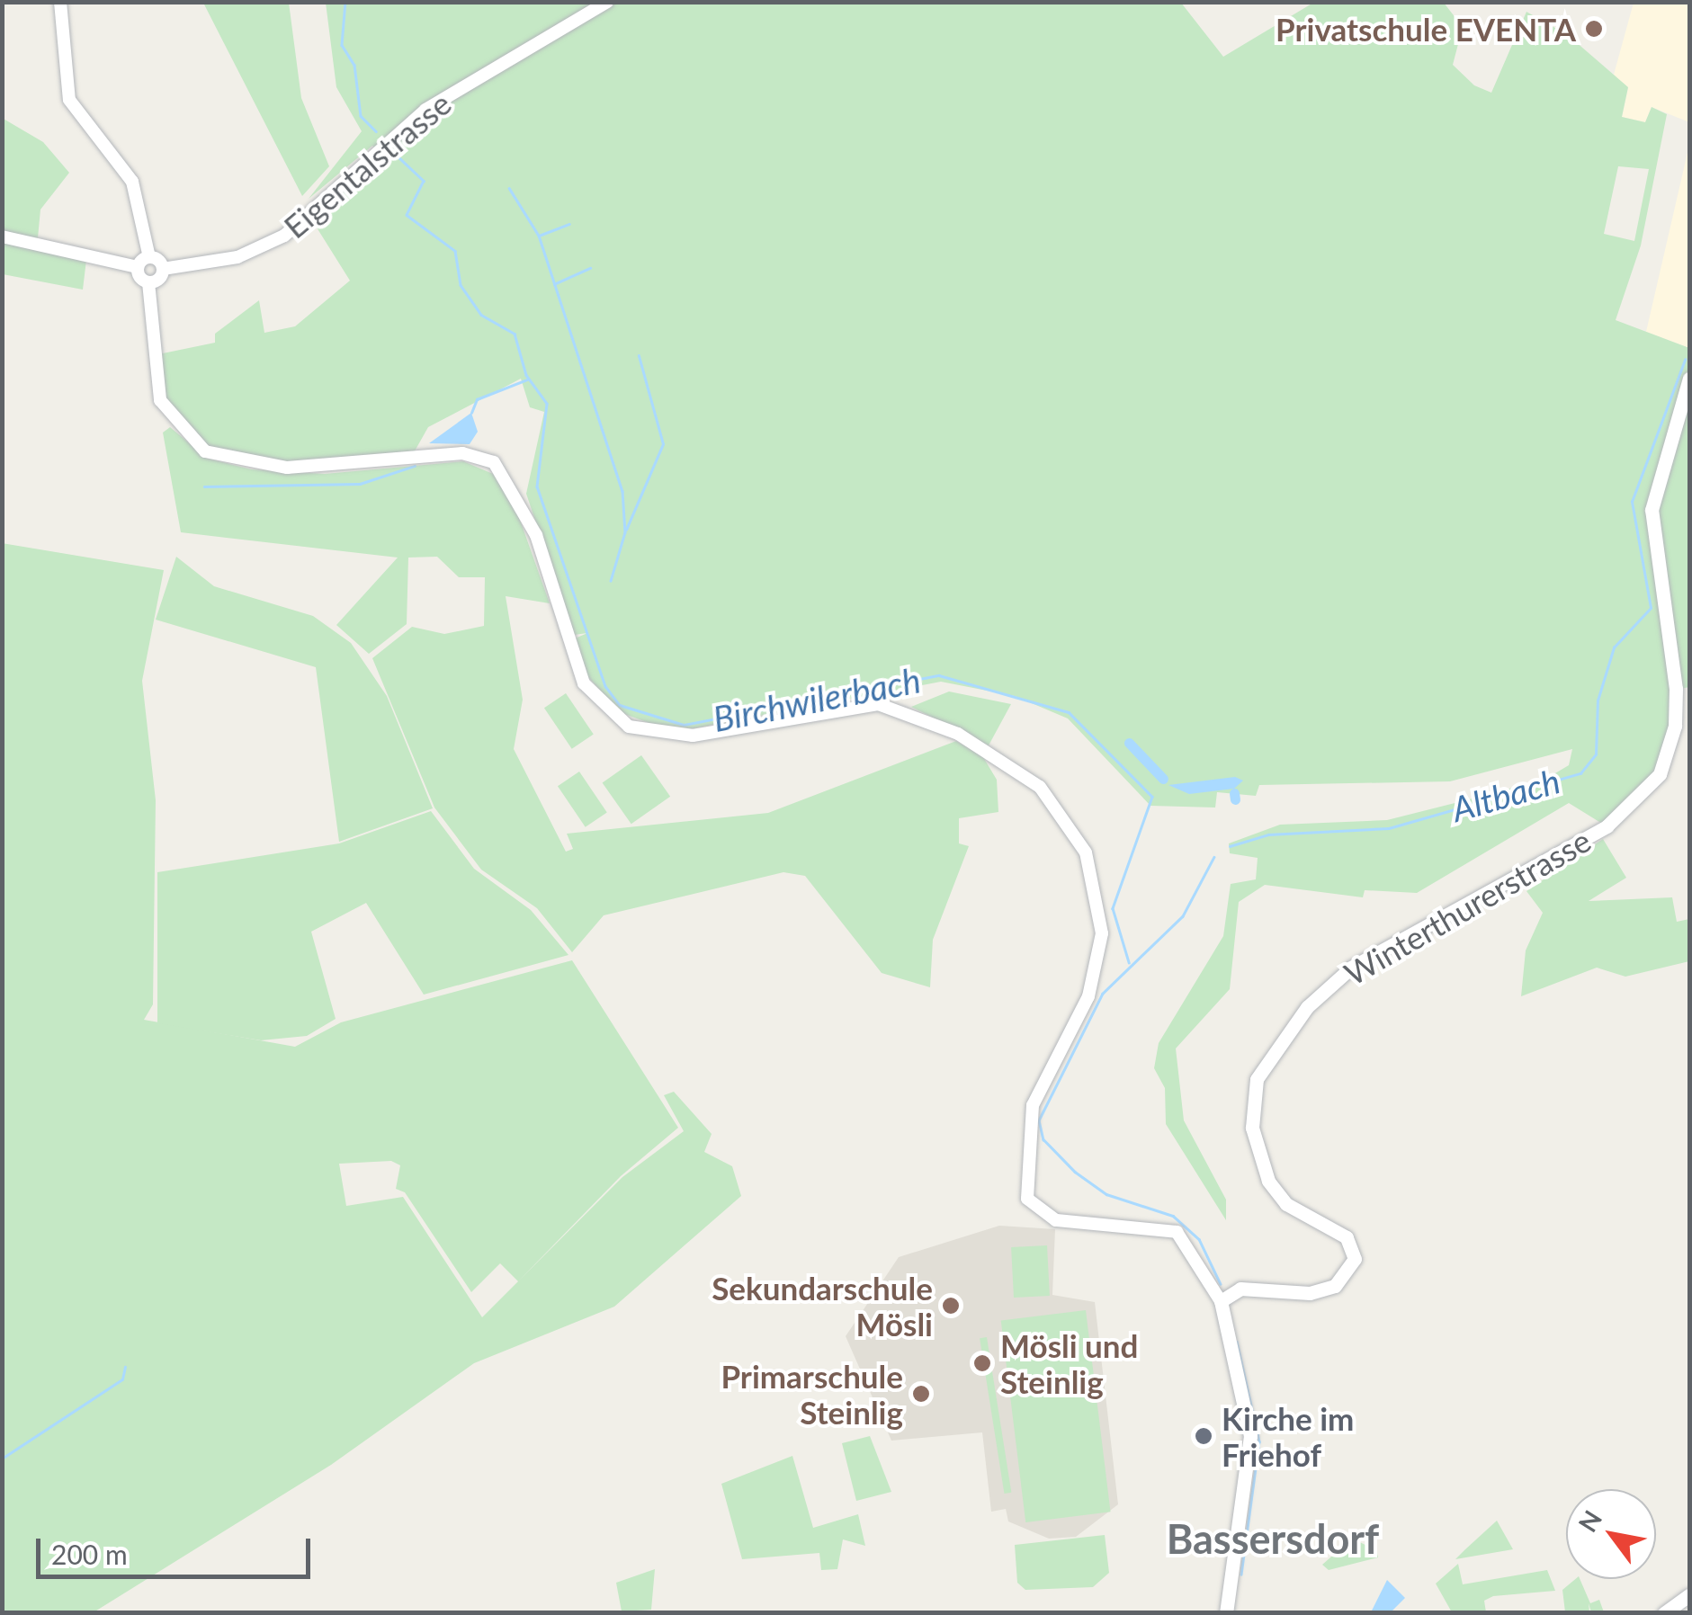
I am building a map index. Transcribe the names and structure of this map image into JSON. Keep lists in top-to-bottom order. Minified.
{"streets":{"main road":["Winterthurerstrasse"],"street":["Eigentalstrasse"]},"districts":["Bassersdorf"],"water":["Birchwilerbach","Altbach"],"places":["Privatschule EVENTA","Sekundarschule Mösli","Mösli und Steinlig","Primarschule Steinlig","Kirche im Friehof"],"scale_bar":"200 m","north":"top left"}
